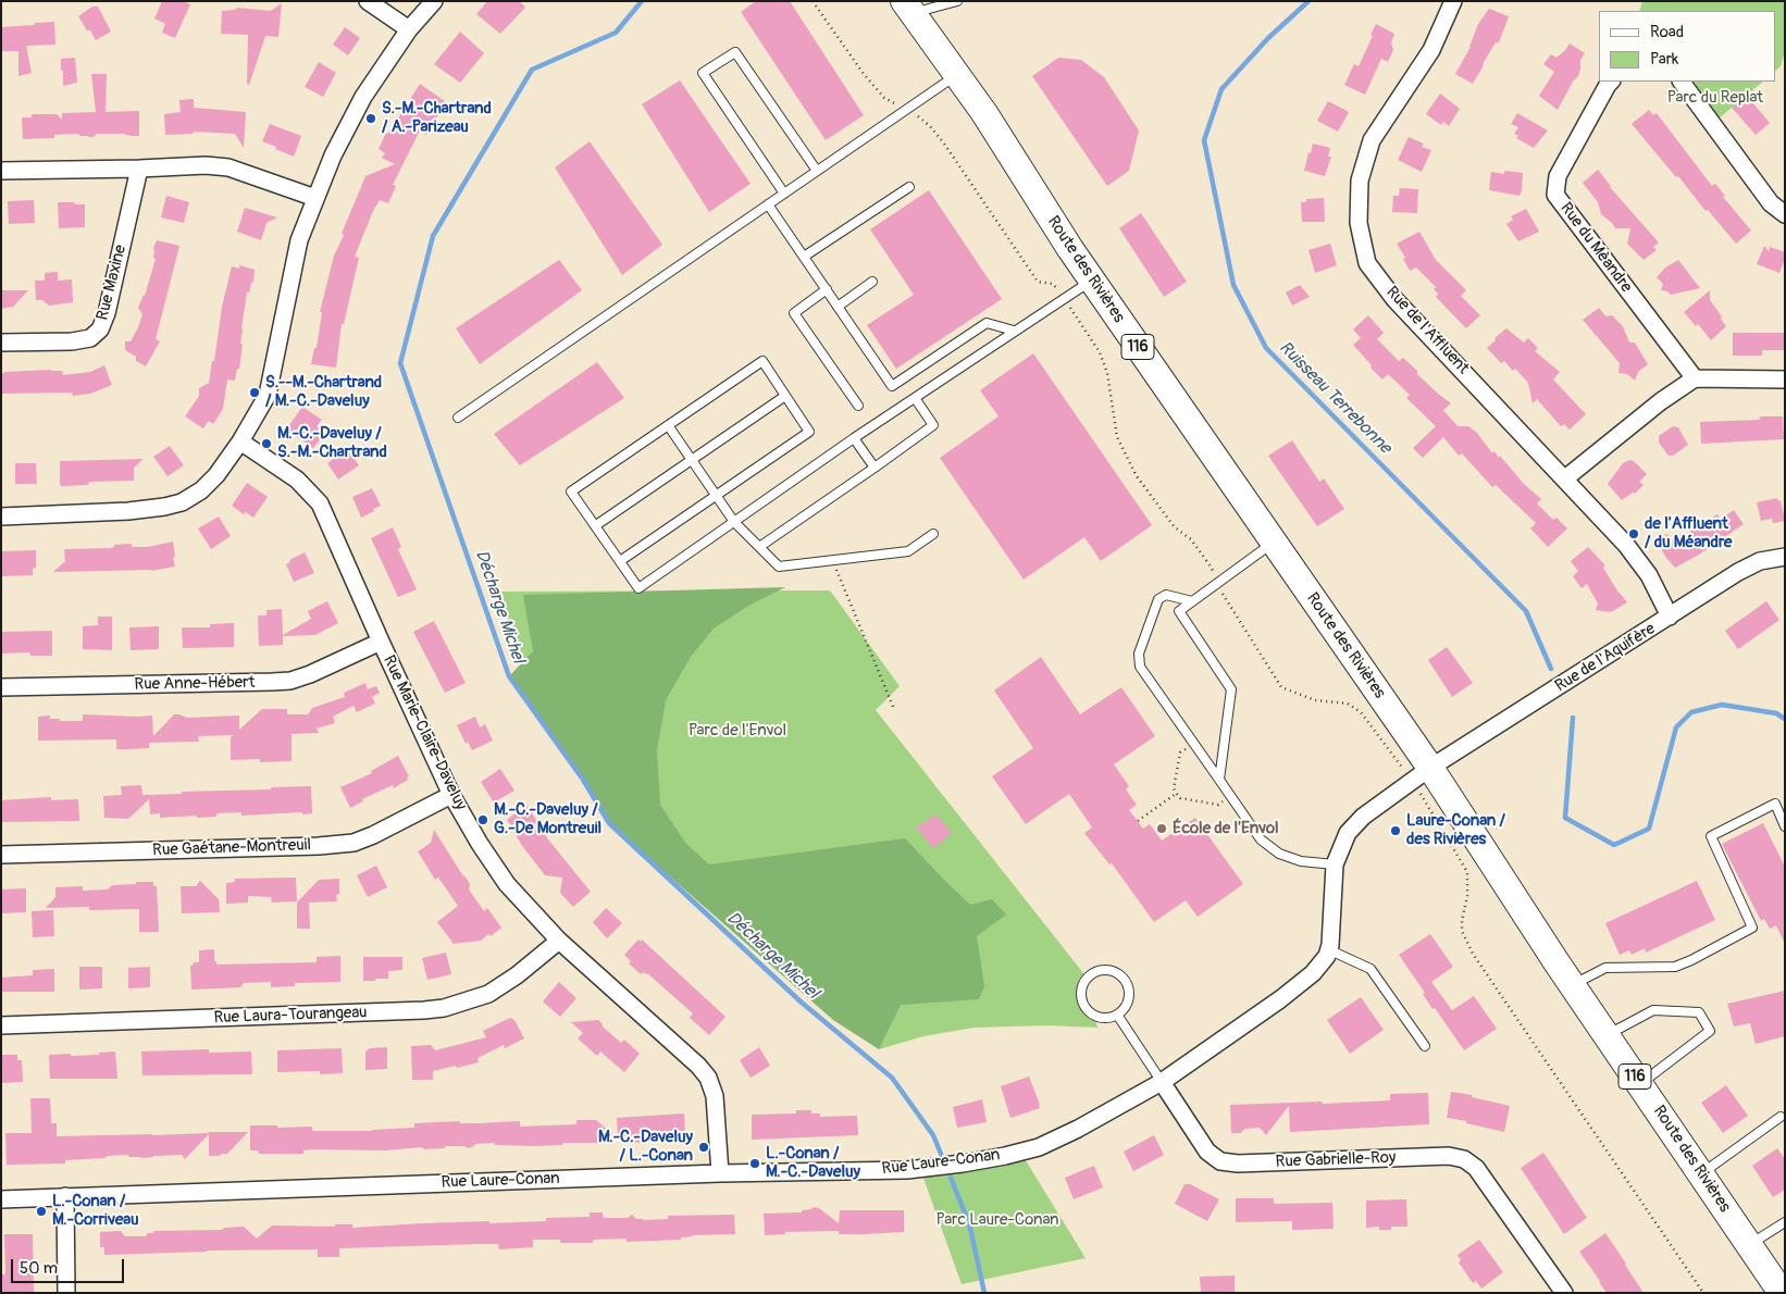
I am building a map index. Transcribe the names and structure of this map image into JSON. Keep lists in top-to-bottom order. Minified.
{"streets":{"main road":["Route des Rivières","116"],"street":["Rue du Mèandre","Rue Maxine","Rue de l'Affluent","Rue de l'Aquifère","Rue Anne-Hébert","Rue Marie-Claire-Daveluy","Rue Gaétane-Montreuil","Rue Laura-Tourangeau","Rue Gabrielle-Roy","Rue Laure-Conan"]},"crossings":[["Route des Rivières","Rue de l'Aquifère"],["Route des Rivières","Rue Laure-Conan"],["Rue de l'Affluent","Rue de l'Aquifère"],["Rue de l'Aquifère","Rue Laure-Conan"],["Rue Anne-Hébert","Rue Marie-Claire-Daveluy"],["Rue Marie-Claire-Daveluy","Rue Gaétane-Montreuil"],["Rue Marie-Claire-Daveluy","Rue Laura-Tourangeau"],["Rue Marie-Claire-Daveluy","Rue Laure-Conan"],["Rue Gabrielle-Roy","Rue Laure-Conan"]],"water":["Ruisseau Terrebonne","Décharge Michel"],"parks":["Parc du Replat","Parc de l'Envol","Parc Laure-Conan"],"places":["S.-M.-Chartrand / A.-Parizeau","S.--M.-Chartrand / M.-C.-Daveluy","M.-C.-Daveluy / S.-M.-Chartrand","de l'Affluent / du Méandre","M.-C.-Daveluy / G.-De Montreuil","École de l'Envol","Laure-Conan / des Rivières","M.-C.-Daveluy / L.-Conan","L.-Conan / M.-C.-Daveluy","L.-Conan / M.-Corriveau"],"legend":["Road","Park"],"scale_bar":"50 m"}
